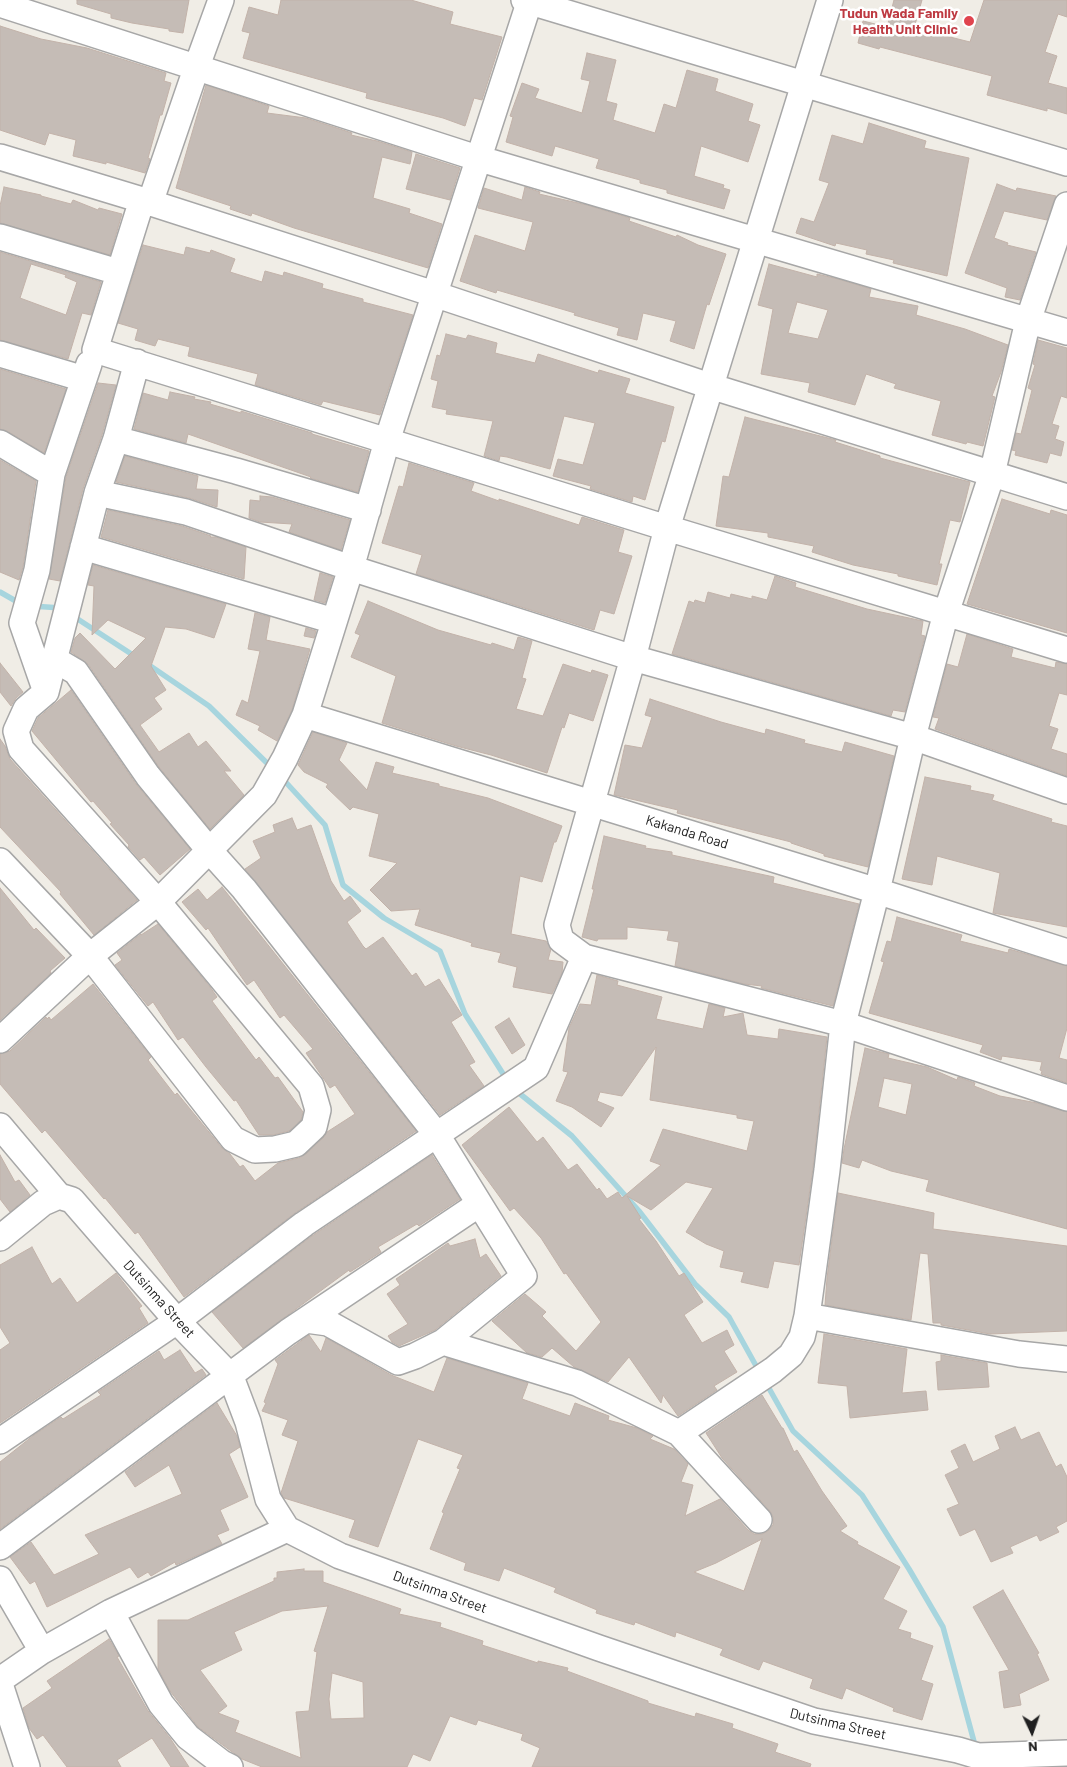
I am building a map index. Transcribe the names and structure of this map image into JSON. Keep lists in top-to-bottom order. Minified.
{"streets":{"street":["Kakanda Road","Dutsinma Street"]},"places":["Tudun Wada Family Health Unit Clinic"],"north":"bottom"}
